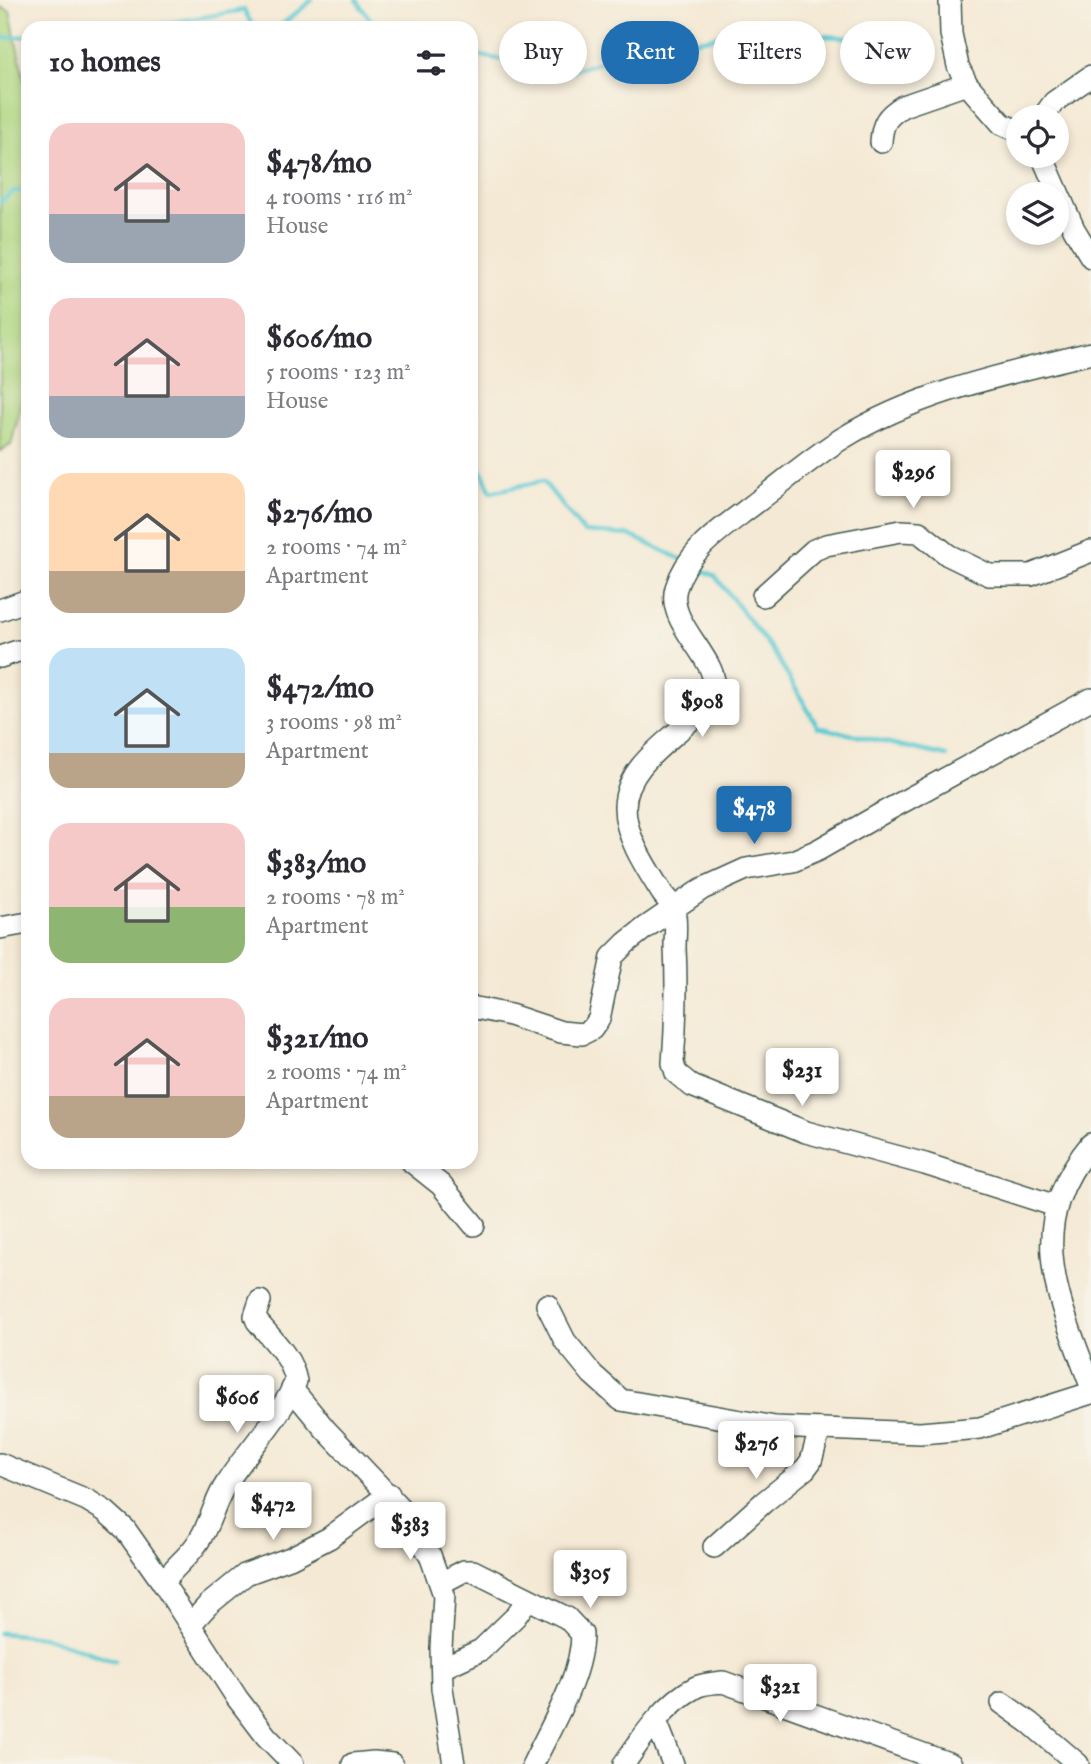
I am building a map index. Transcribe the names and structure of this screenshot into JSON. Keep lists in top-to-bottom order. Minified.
{"page":{"chip":["Buy","Rent","Filters","New"],"heading":"10 homes","list":[{"name":"$478/mo","note":"4 rooms · 116 m² · House"},{"name":"$606/mo","note":"5 rooms · 123 m² · House"},{"name":"$276/mo","note":"2 rooms · 74 m² · Apartment"},{"name":"$472/mo","note":"3 rooms · 98 m² · Apartment"},{"name":"$383/mo","note":"2 rooms · 78 m² · Apartment"},{"name":"$321/mo","note":"2 rooms · 74 m² · Apartment"}],"price":["$296","$908","$478","$231","$606","$276","$472","$383","$305","$321"]}}
